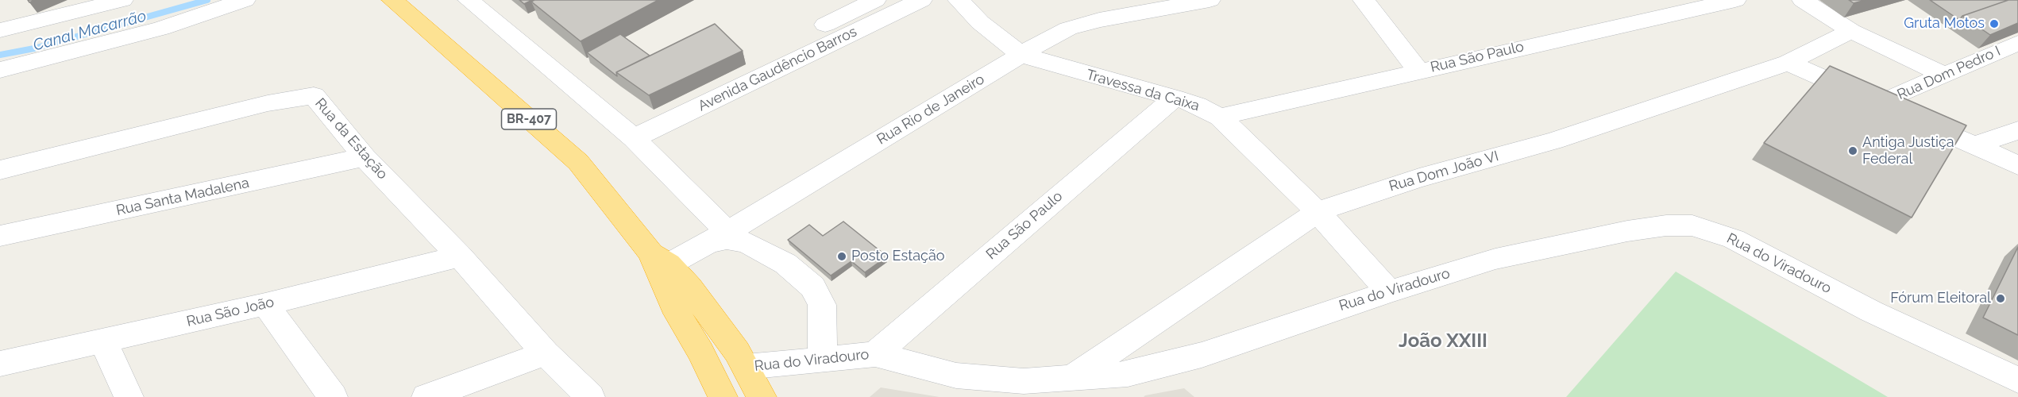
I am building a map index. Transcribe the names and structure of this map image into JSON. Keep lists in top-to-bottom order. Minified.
{"streets":{"highway":["BR-407"],"street":["Rua São Paulo","Avenida Gaudêncio Barros","Rua Dom Pedro I","Travessa da Caixa","Rua Rio de Janeiro","Rua da Estação","Rua Dom João VI","Rua Santa Madalena","Rua do Viradouro","Rua São João"]},"crossings":[["Rua São Paulo","Travessa da Caixa"],["Rua São Paulo","Rua do Viradouro"],["Travessa da Caixa","Rua Rio de Janeiro"],["Travessa da Caixa","Rua Dom João VI"],["Travessa da Caixa","Rua do Viradouro"],["Rua Rio de Janeiro","BR-407"],["BR-407","Rua do Viradouro"],["Rua da Estação","Rua Santa Madalena"],["Rua da Estação","Rua São João"],["Rua Dom João VI","Rua do Viradouro"]],"districts":["João XXIII"],"water":["Canal Macarrão"],"places":["Gruta Motos","Antiga Justiça Federal","Posto Estação","Fórum Eleitoral"]}
